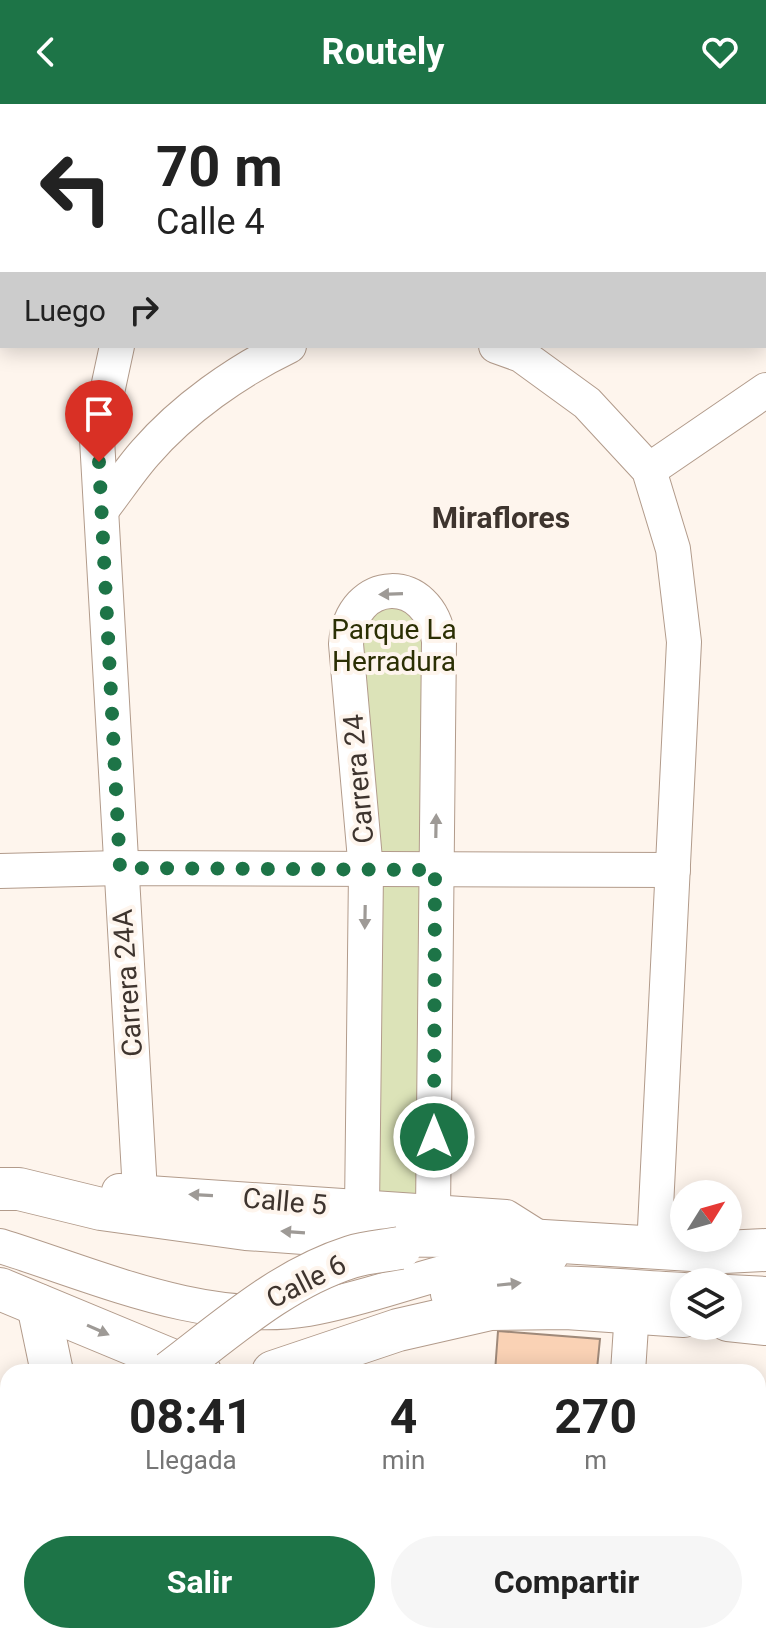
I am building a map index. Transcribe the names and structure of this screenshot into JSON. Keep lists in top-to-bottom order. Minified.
{"streets":{"main road":["Calle 5","Calle 6"],"street":["Carrera 24","Carrera 24A"]},"crossings":[["Carrera 24","Calle 5"],["Carrera 24","Calle 6"],["Carrera 24A","Calle 5"],["Calle 5","Calle 6"]],"districts":["Miraflores"],"parks":["Parque La Herradura"],"north":"top right","page":{"header":"Routely","turn":["70 m","Calle 4"],"then":"Luego","eta":["08:41","Llegada","4","min","270","m"],"buttons":["Salir","Compartir"]}}
